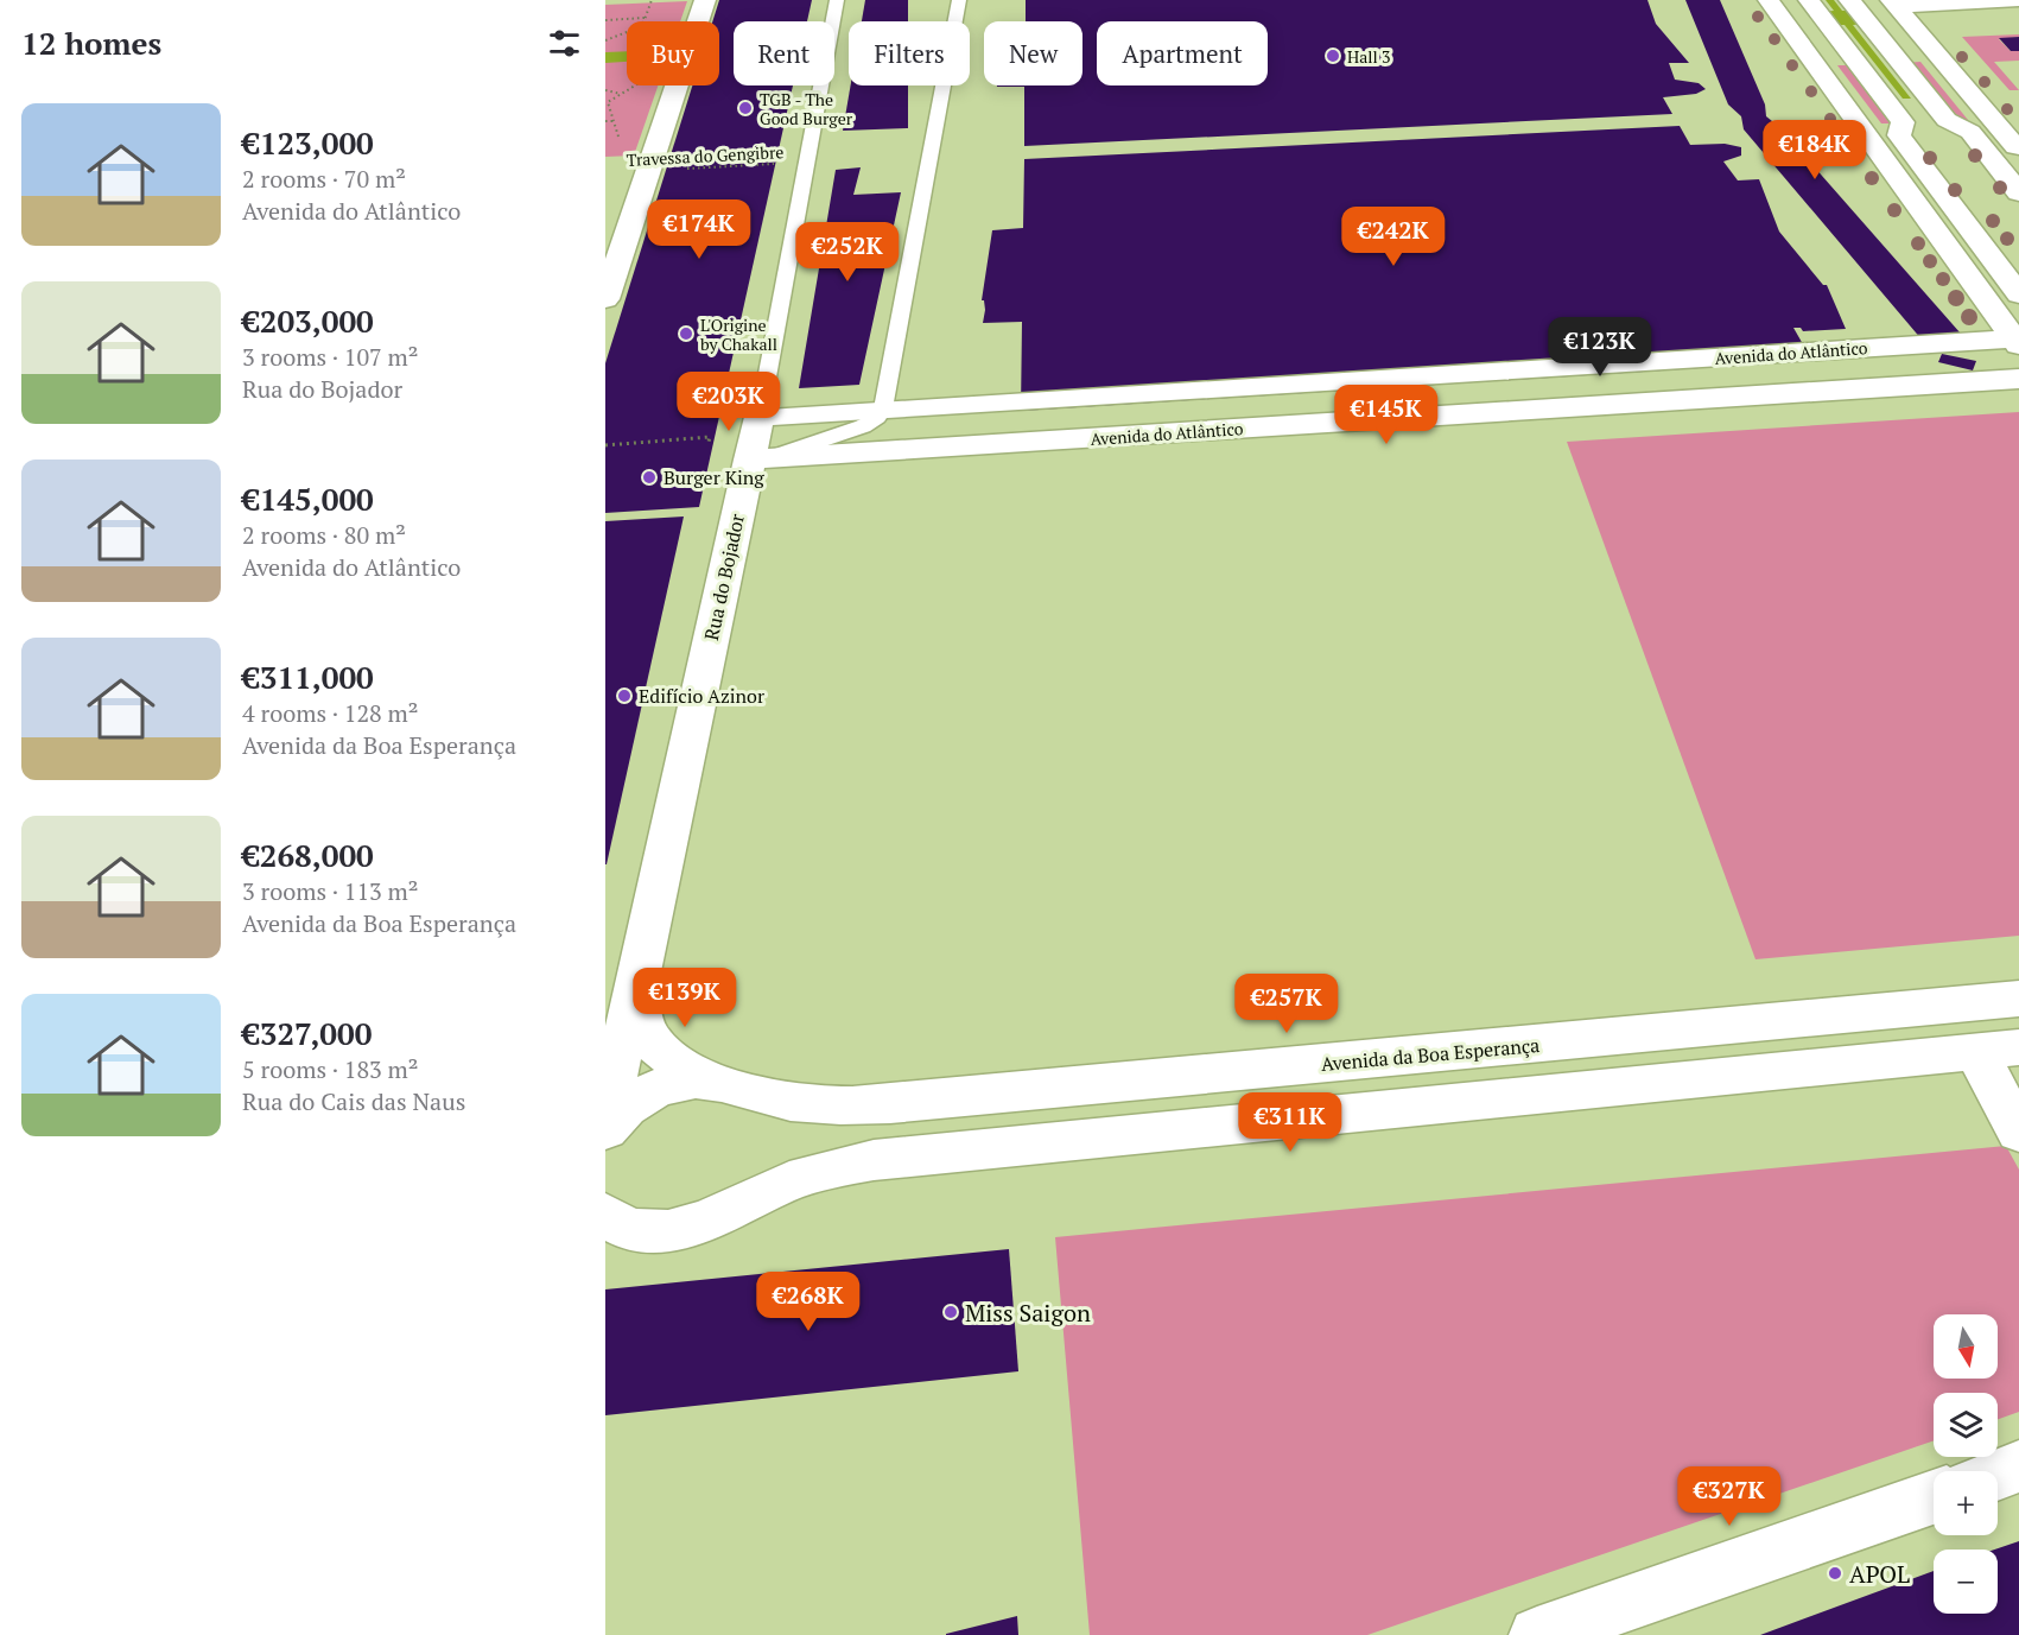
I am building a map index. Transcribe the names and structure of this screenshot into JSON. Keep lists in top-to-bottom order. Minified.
{"streets":{"street":["Avenida do Atlântico","Rua do Bojador","Avenida da Boa Esperança"],"path":["Travessa do Gengibre"]},"crossings":[["Travessa do Gengibre","Rua do Bojador"],["Avenida do Atlântico","Rua do Bojador"]],"places":["Hall 3","TGB - The Good Burger","L'Origine by Chakall","Burger King","Edifício Azinor","Miss Saigon","APOL"],"north":"bottom","page":{"heading":"12 homes","chip":["Buy","Rent","Filters","New","Apartment"],"list":[{"name":"€123,000","note":"2 rooms · 70 m² · Avenida do Atlântico"},{"name":"€203,000","note":"3 rooms · 107 m² · Rua do Bojador"},{"name":"€145,000","note":"2 rooms · 80 m² · Avenida do Atlântico"},{"name":"€311,000","note":"4 rooms · 128 m² · Avenida da Boa Esperança"},{"name":"€268,000","note":"3 rooms · 113 m² · Avenida da Boa Esperança"},{"name":"€327,000","note":"5 rooms · 183 m² · Rua do Cais das Naus"}],"price":["€184K","€174K","€242K","€252K","€123K","€203K","€145K","€139K","€257K","€311K","€268K","€327K"],"map_buttons":["+","−"]}}
